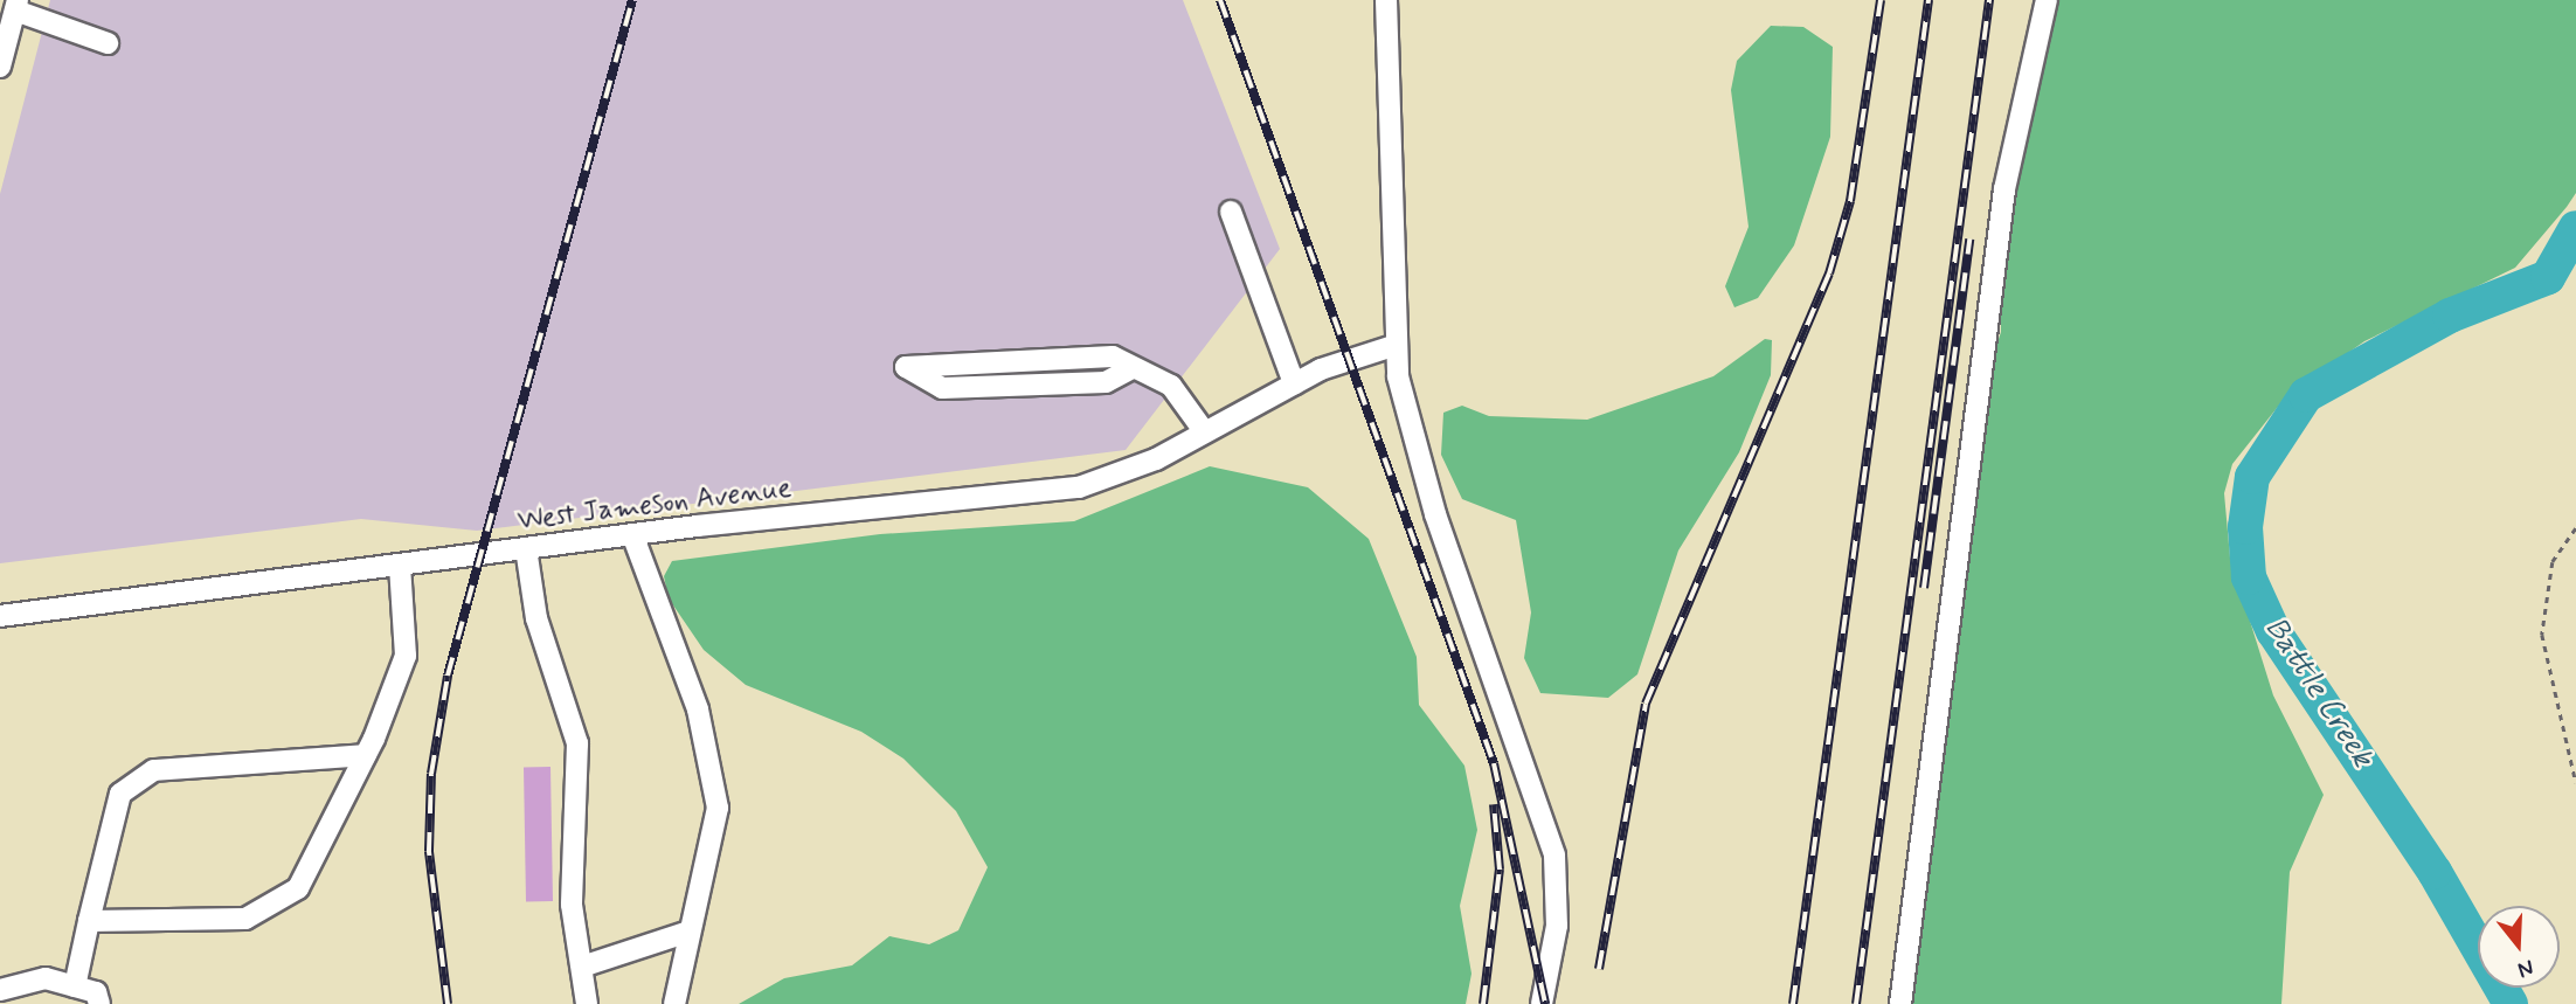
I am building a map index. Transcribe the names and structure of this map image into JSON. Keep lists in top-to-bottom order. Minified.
{"streets":{"street":["West Jameson Avenue"]},"water":["Battle Creek"],"north":"bottom"}
